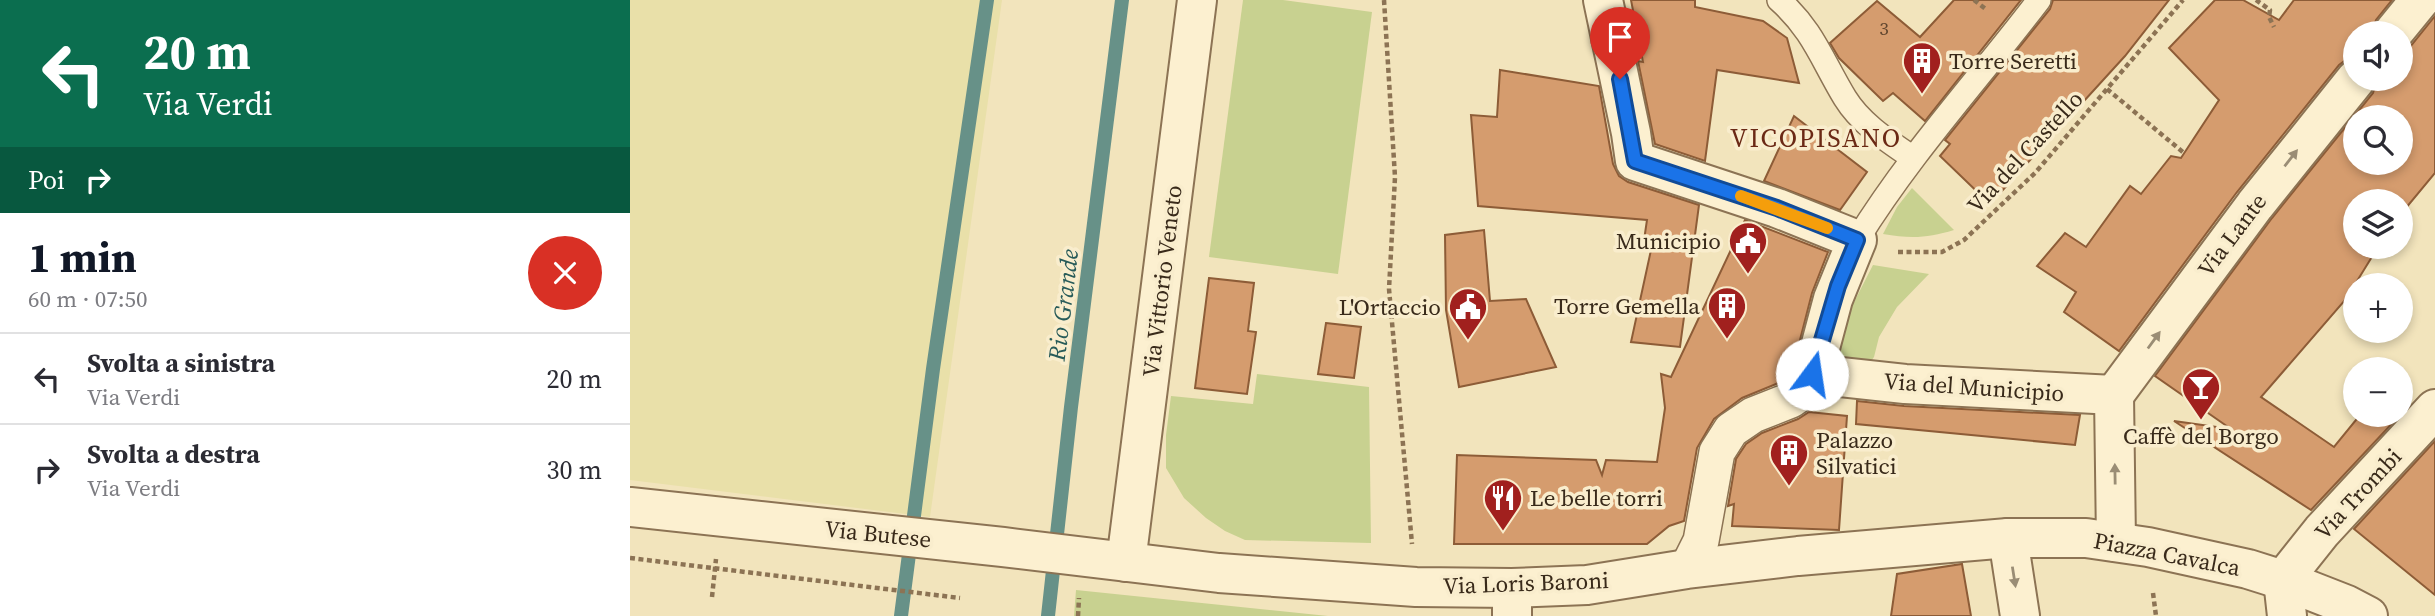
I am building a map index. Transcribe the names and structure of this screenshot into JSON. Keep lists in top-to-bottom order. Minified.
{"streets":{"street":["Via Lante","Via Vittorio Veneto","Via del Municipio","Via Trombi","Via Butese","Piazza Cavalca","Via Loris Baroni"],"path":["Via del Castello"]},"crossings":[["Via Lante","Via del Municipio"],["Via Vittorio Veneto","Via Butese"],["Via Vittorio Veneto","Via Loris Baroni"],["Via Trombi","Piazza Cavalca"],["Via Butese","Via Loris Baroni"],["Piazza Cavalca","Via Loris Baroni"]],"one_way":["Via Lante"],"districts":["VICOPISANO"],"water":["Rio Grande"],"places":{"building":["Torre Seretti","Torre Gemella","Palazzo Silvatici"],"public building":["Municipio","L'Ortaccio"],"bar":["Caffè del Borgo"],"restaurant":["Le belle torri"]},"house_numbers":["3"],"page":{"turn":["20 m","Via Verdi"],"map_buttons":["+","−"],"then":"Poi","heading":["1 min","60 m · 07:50"],"list":[{"name":"Svolta a sinistra","note":"Via Verdi","value":"20 m"},{"name":"Svolta a destra","note":"Via Verdi","value":"30 m"}]}}
